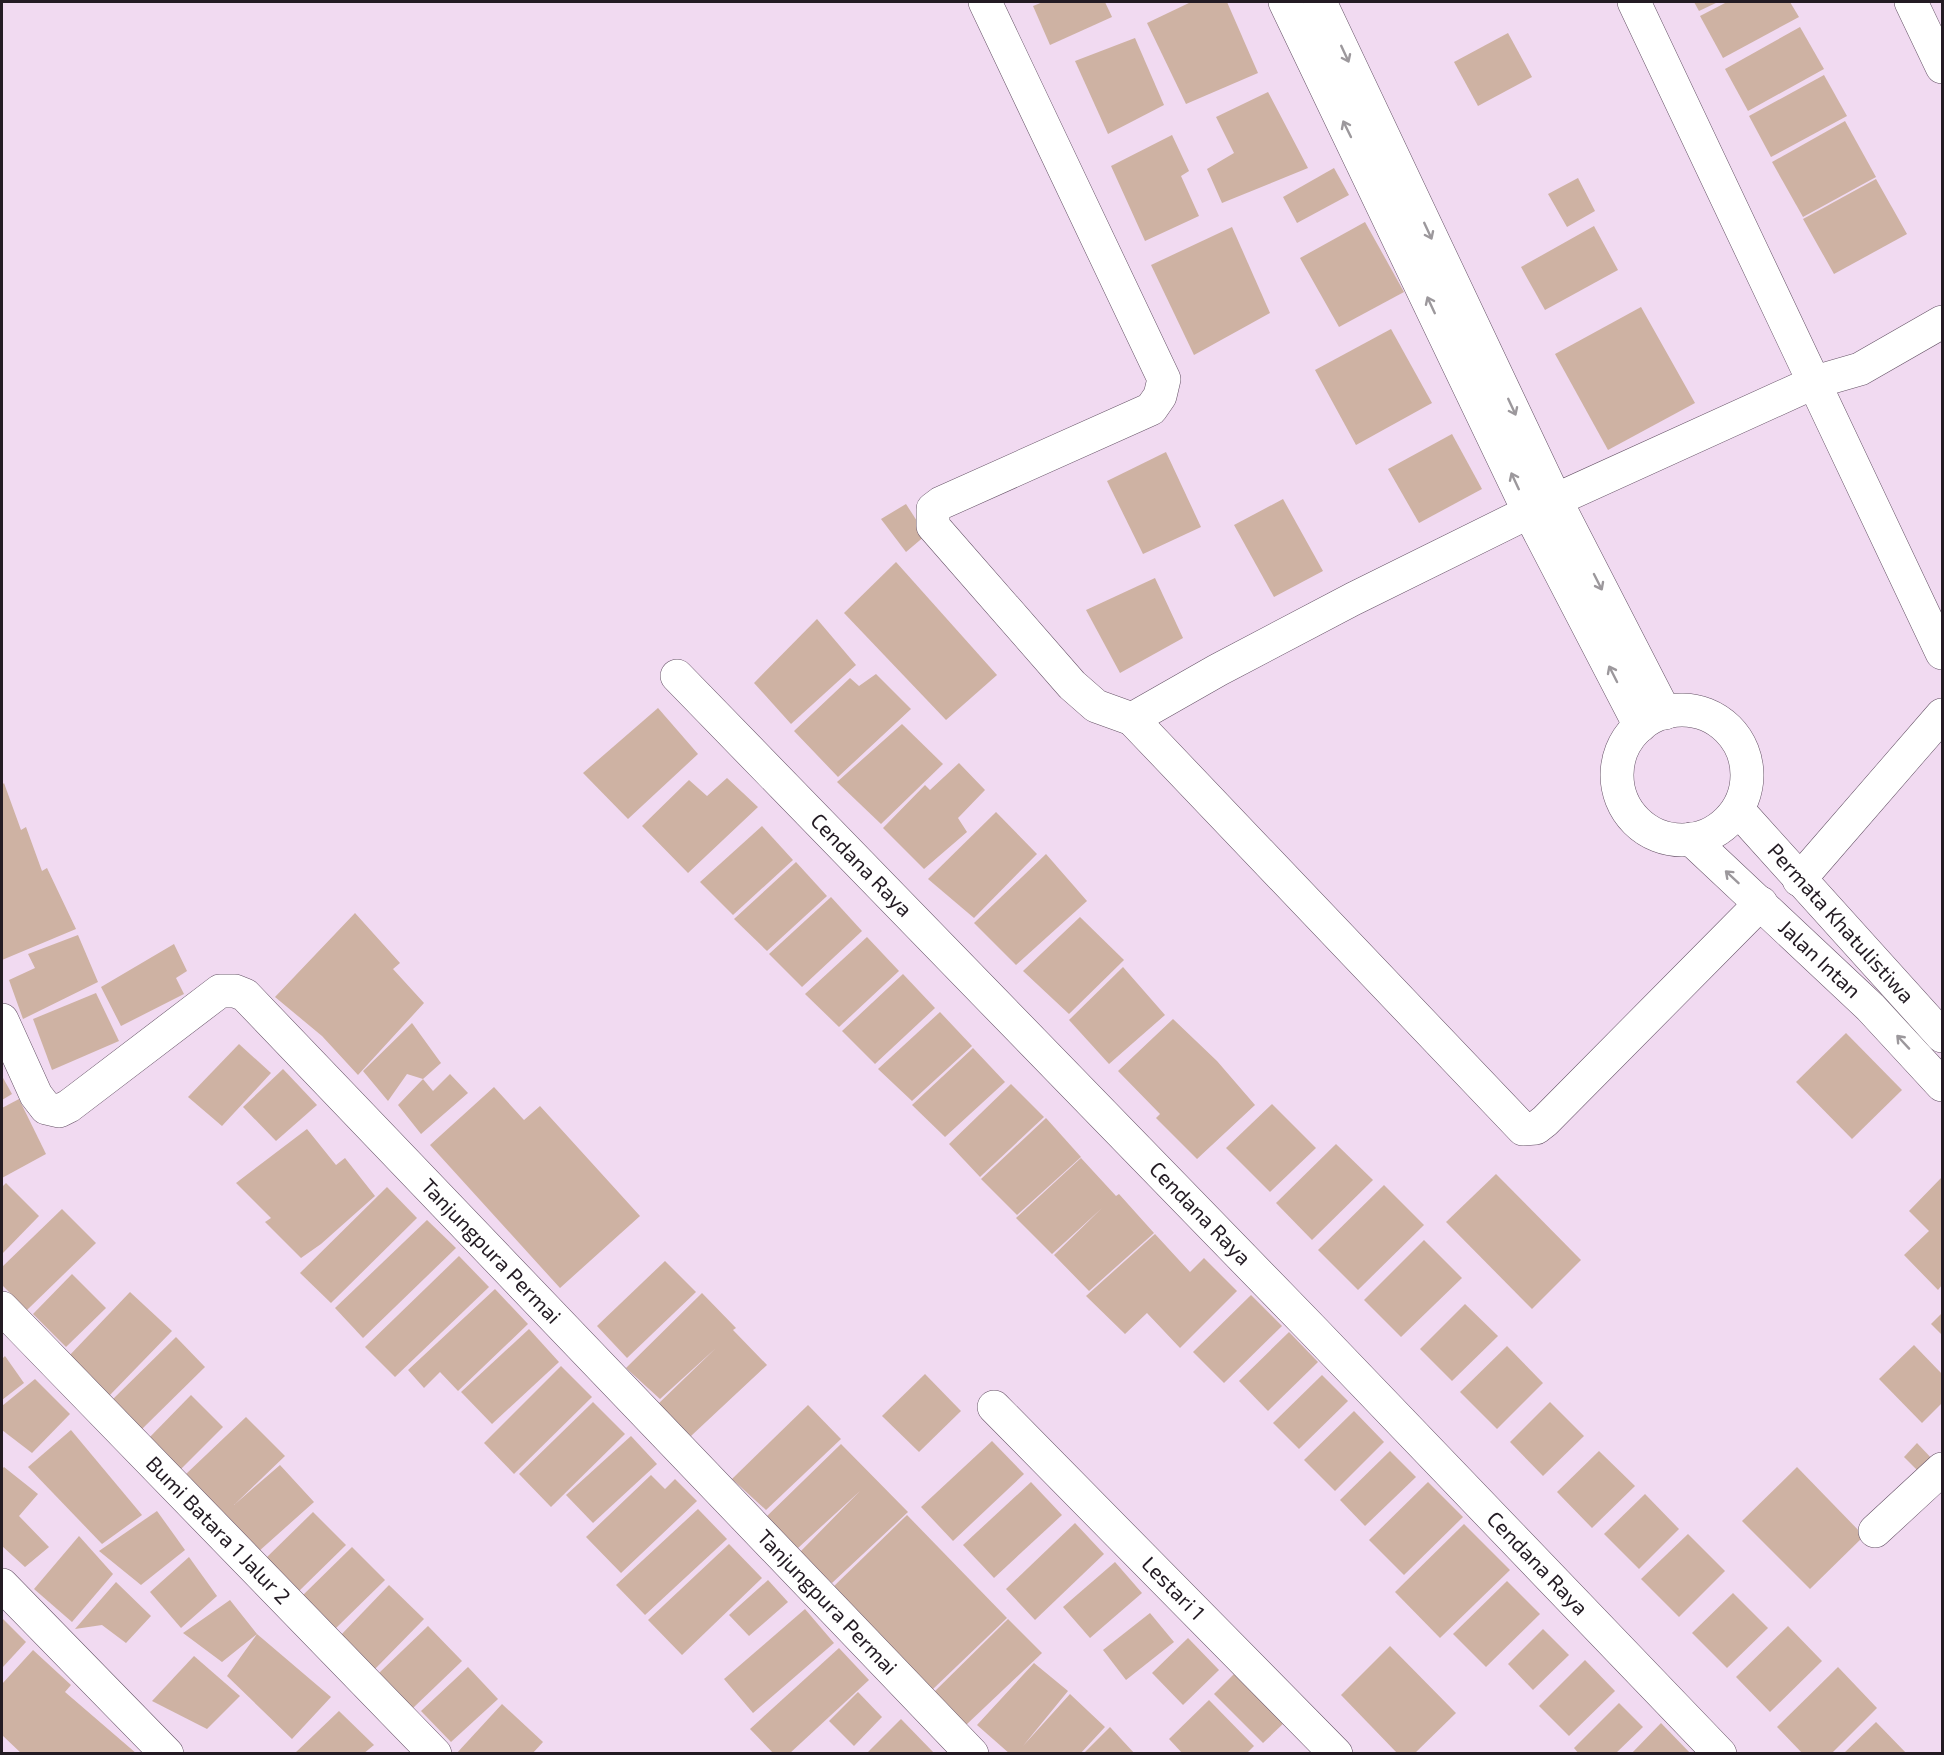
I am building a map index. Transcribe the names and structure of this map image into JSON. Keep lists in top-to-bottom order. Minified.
{"streets":{"street":["Cendana Raya","Permata Khatulistiwa","Jalan Intan","Tanjungpura Permai","Bumi Batara 1 Jalur 2","Lestari 1"]},"crossings":[["Permata Khatulistiwa","Jalan Intan"]],"one_way":["Jalan Intan"]}
